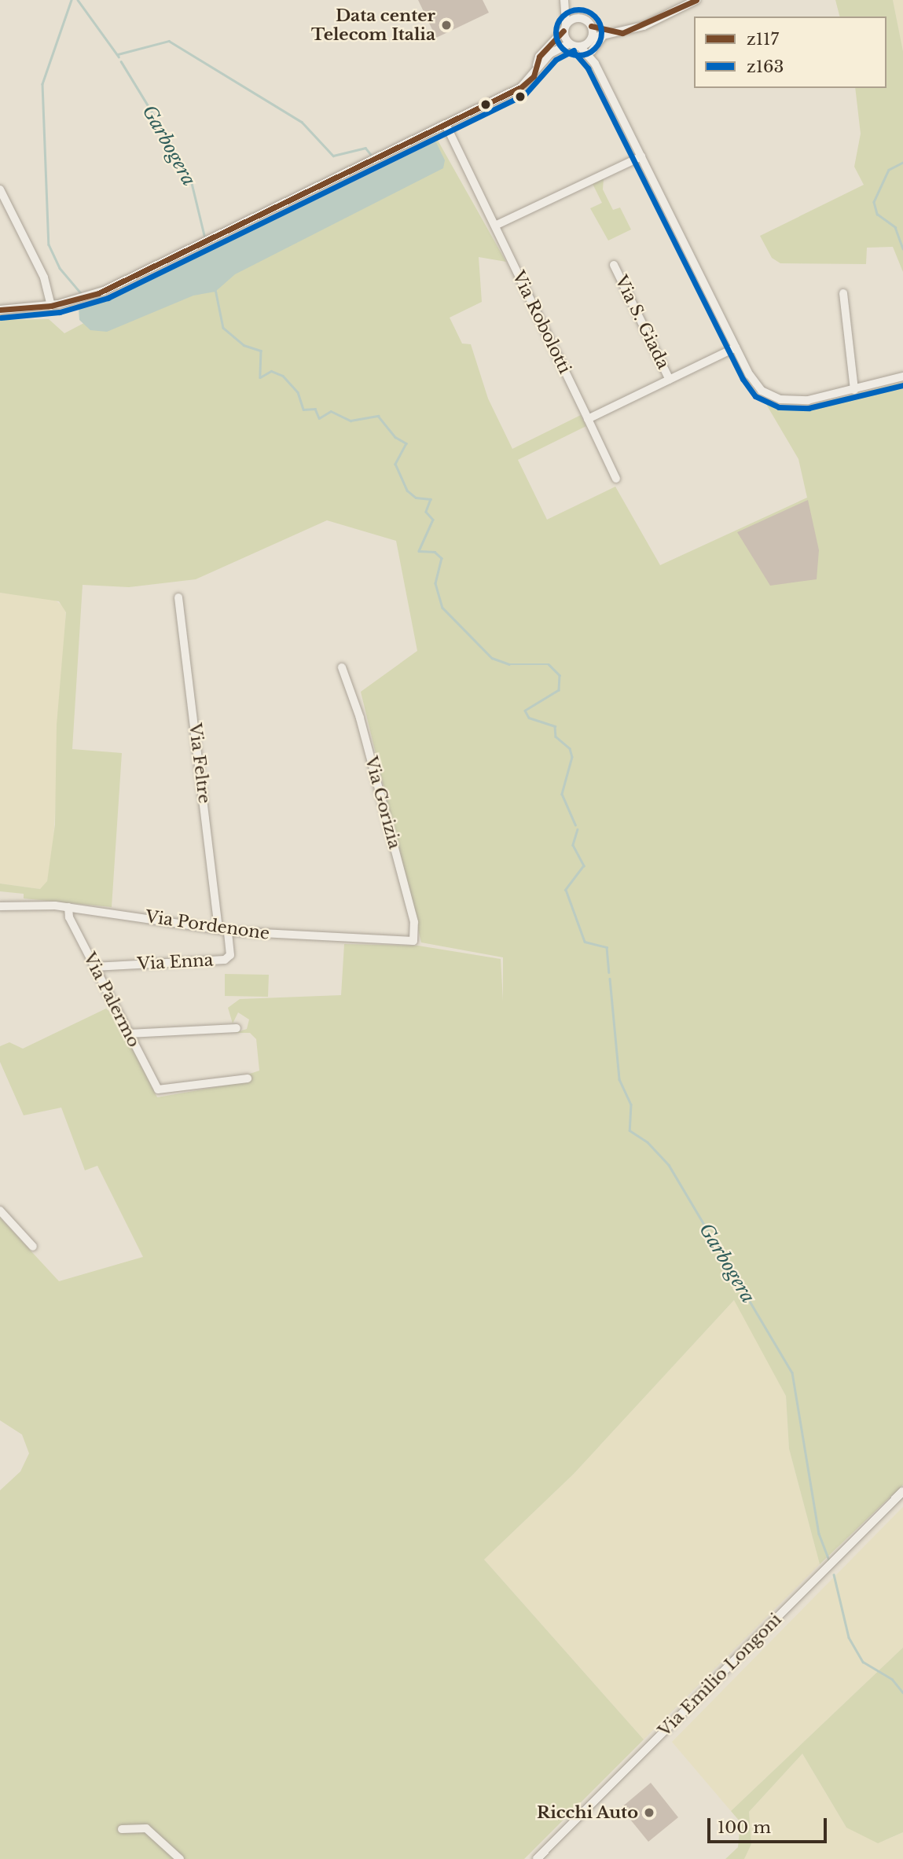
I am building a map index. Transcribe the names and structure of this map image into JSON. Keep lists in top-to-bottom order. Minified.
{"streets":{"street":["Via Robolotti","Via S. Giada","Via Feltre","Via Gorizia","Via Pordenone","Via Enna","Via Palermo","Via Emilio Longoni"]},"crossings":[["Via Feltre","Via Pordenone"],["Via Feltre","Via Enna"],["Via Gorizia","Via Pordenone"],["Via Pordenone","Via Enna"],["Via Pordenone","Via Palermo"],["Via Enna","Via Palermo"]],"water":["Garbogera"],"places":["Data center Telecom Italia","Ricchi Auto"],"lines":["transit line z117","transit line z163"],"legend":["z117","z163"],"scale_bar":"100 m"}
